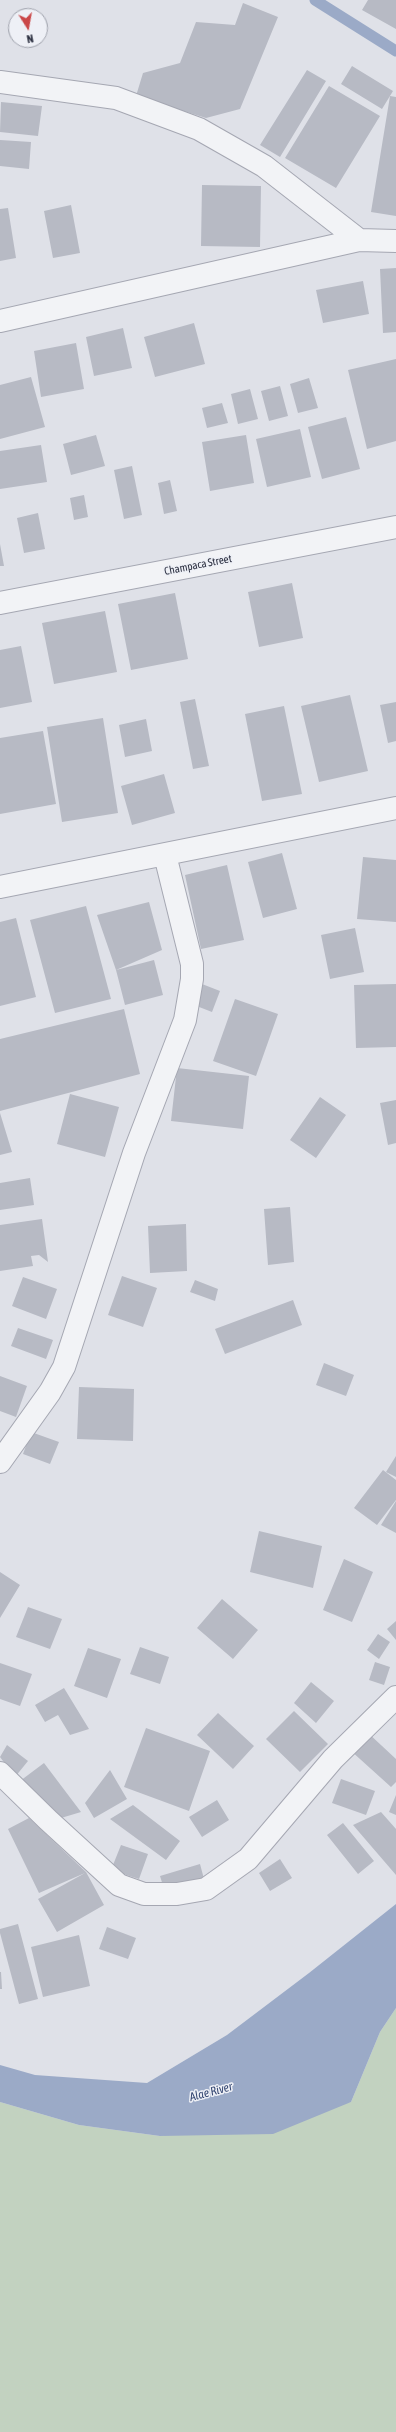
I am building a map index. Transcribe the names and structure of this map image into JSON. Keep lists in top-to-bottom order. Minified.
{"streets":{"street":["Champaca Street"]},"water":["Alae River"],"north":"bottom"}
